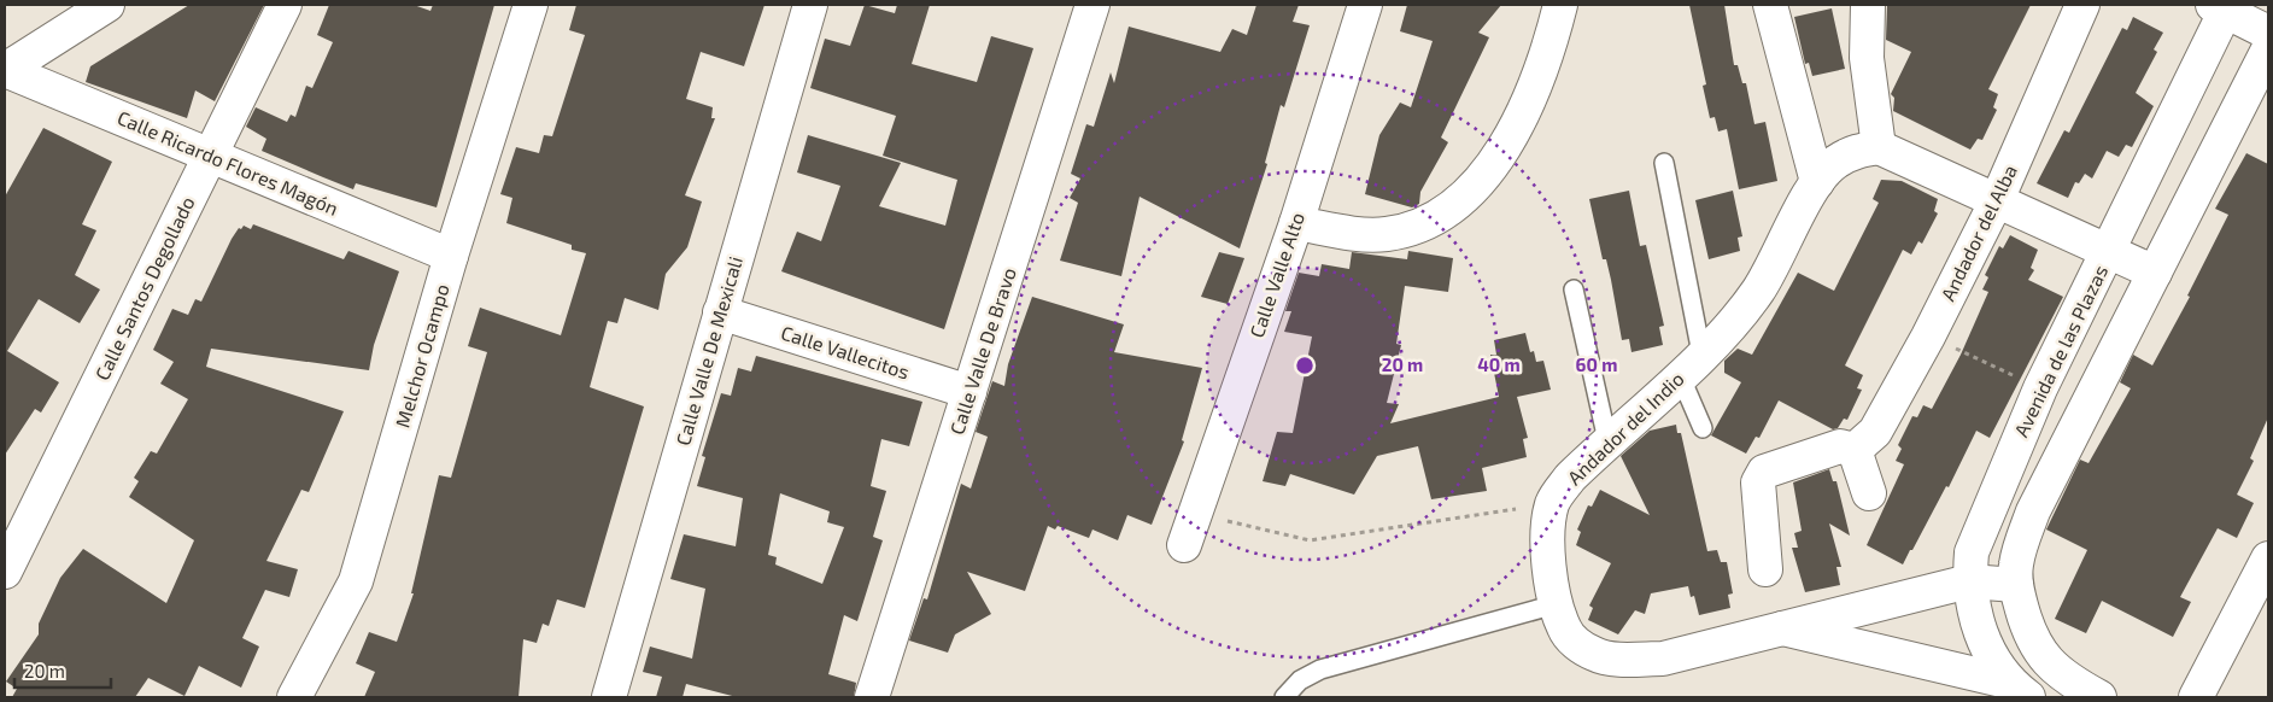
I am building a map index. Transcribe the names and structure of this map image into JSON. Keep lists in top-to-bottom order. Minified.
{"streets":{"street":["Calle Ricardo Flores Magón","Andador del Alba","Calle Valle Alto","Calle Santos Degollado","Calle Valle De Mexicali","Calle Valle De Bravo","Avenida de las Plazas","Calle Vallecitos","Melchor Ocampo","Andador del Indio"]},"crossings":[["Calle Ricardo Flores Magón","Calle Santos Degollado"],["Calle Ricardo Flores Magón","Melchor Ocampo"],["Calle Valle De Mexicali","Calle Vallecitos"],["Calle Valle De Bravo","Calle Vallecitos"],["Avenida de las Plazas","Andador del Indio"]],"scale_bar":"20 m","rings":["20 m","40 m","60 m"]}
